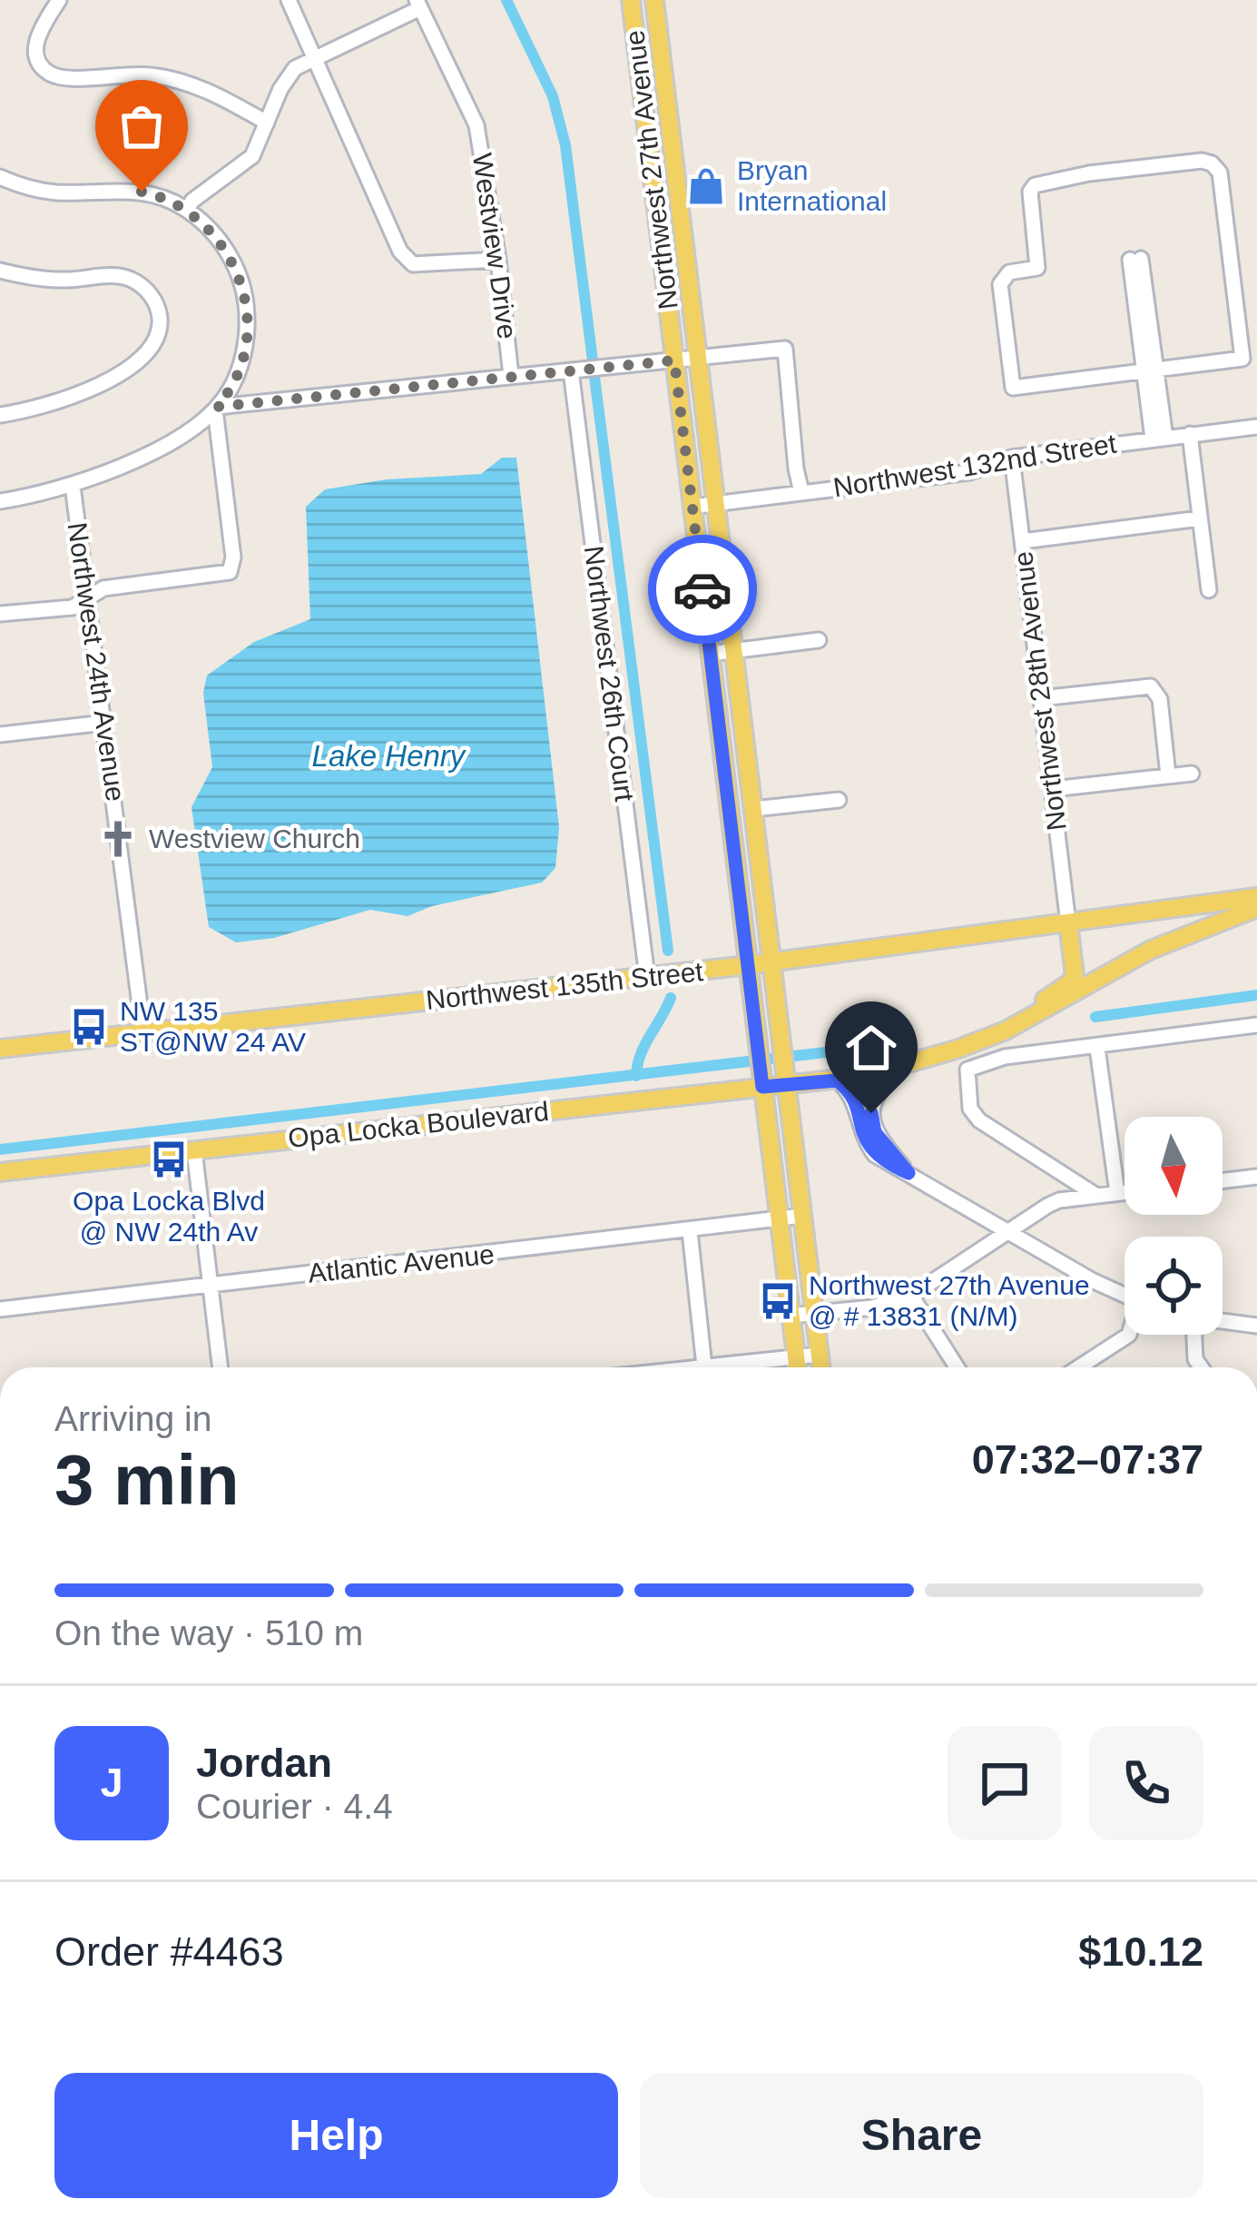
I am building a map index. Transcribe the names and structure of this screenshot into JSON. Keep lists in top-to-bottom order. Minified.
{"streets":{"main road":["Northwest 27th Avenue","Northwest 135th Street","Opa Locka Boulevard"],"street":["Westview Drive","Northwest 132nd Street","Northwest 24th Avenue","Northwest 26th Court","Northwest 28th Avenue","Atlantic Avenue"]},"crossings":[["Northwest 27th Avenue","Northwest 132nd Street"],["Northwest 27th Avenue","Northwest 135th Street"],["Northwest 27th Avenue","Opa Locka Boulevard"],["Northwest 27th Avenue","Atlantic Avenue"],["Northwest 132nd Street","Northwest 28th Avenue"],["Northwest 24th Avenue","Northwest 135th Street"],["Northwest 26th Court","Northwest 135th Street"],["Northwest 28th Avenue","Northwest 135th Street"]],"water":["Lake Henry"],"places":{"shop":["Bryan International"],"church":["Westview Church"],"bus stop":["NW 135 ST@NW 24 AV","Opa Locka Blvd @ NW 24th Av","Northwest 27th Avenue @ # 13831 (N/M)"]},"north":"bottom","page":{"heading":["3 min","Arriving in","07:32–07:37"],"panel":["Jordan","Courier · 4.4","Order #4463","$10.12"],"bar":"On the way · 510 m","round":"J","buttons":["Help","Share"]}}
